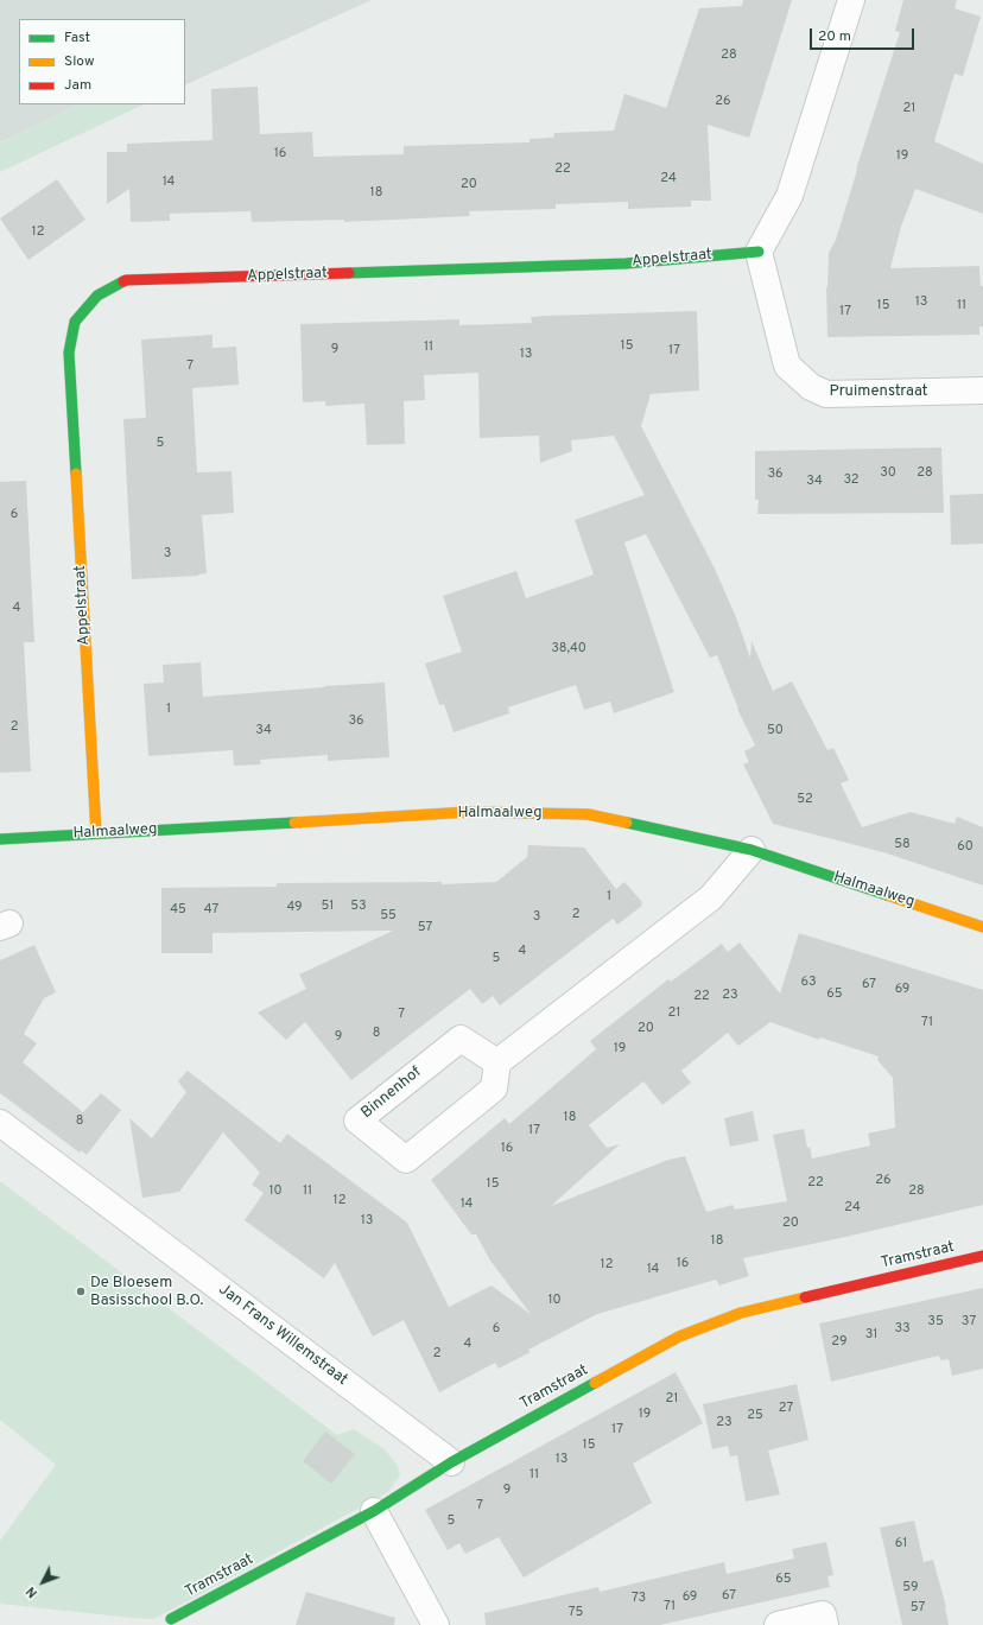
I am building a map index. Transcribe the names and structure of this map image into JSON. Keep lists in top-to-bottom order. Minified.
{"streets":{"street":["Appelstraat","Pruimenstraat","Halmaalweg","Binnenhof","Tramstraat","Jan Frans Willemstraat"]},"crossings":[["Appelstraat","Pruimenstraat"],["Appelstraat","Halmaalweg"],["Tramstraat","Jan Frans Willemstraat"]],"places":["De Bloesem Basisschool B.O."],"house_numbers":["28","26","21","16","19","22","24","14","20","18","12","13","15","11","17","15","11","9","17","13","7","5","30","28","36","32","34","6","3","4","38,40","1","36","2","34","50","52","58","60","1","51","53","49","45","47","2","55","3","57","4","5","63","67","69","65","23","22","21","7","71","20","8","9","19","18","8","17","16","26","22","15","10","11","28","12","14","24","13","20","18","16","12","14","10","35","37","6","33","31","29","4","2","21","27","19","25","23","17","15","13","11","9","7","5","61","65","59","67","69","73","71","57","75"],"legend":["Fast","Slow","Jam"],"scale_bar":"20 m","north":"bottom left"}
